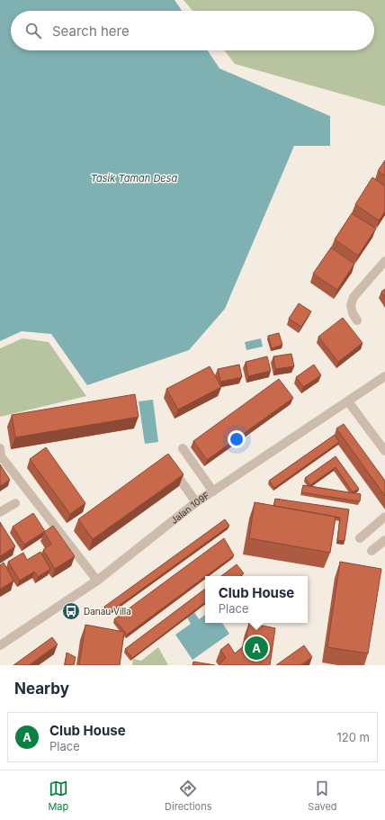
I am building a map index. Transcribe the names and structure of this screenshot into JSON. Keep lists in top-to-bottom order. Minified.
{"streets":{"street":["Jalan 109F"]},"water":["Tasik Taman Desa"],"places":{"bus stop":["Danau Villa"]},"page":{"search":"Search here","popup":["Club House","Place"],"pins":"A","heading":"Nearby","list":[{"mark":"A","name":"Club House","note":"Place","value":"120 m"}],"nav":["Map","Directions","Saved"]}}
